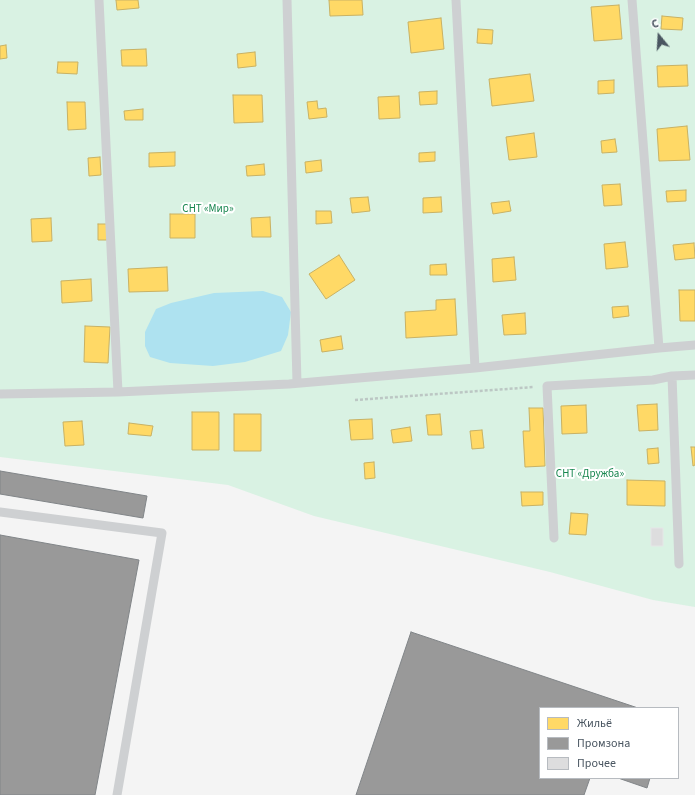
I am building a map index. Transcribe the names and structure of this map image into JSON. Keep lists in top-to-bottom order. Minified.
{"parks":["СНТ «Мир»","СНТ «Дружба»"],"legend":["Жильё","Промзона","Прочее"],"north":"top"}
